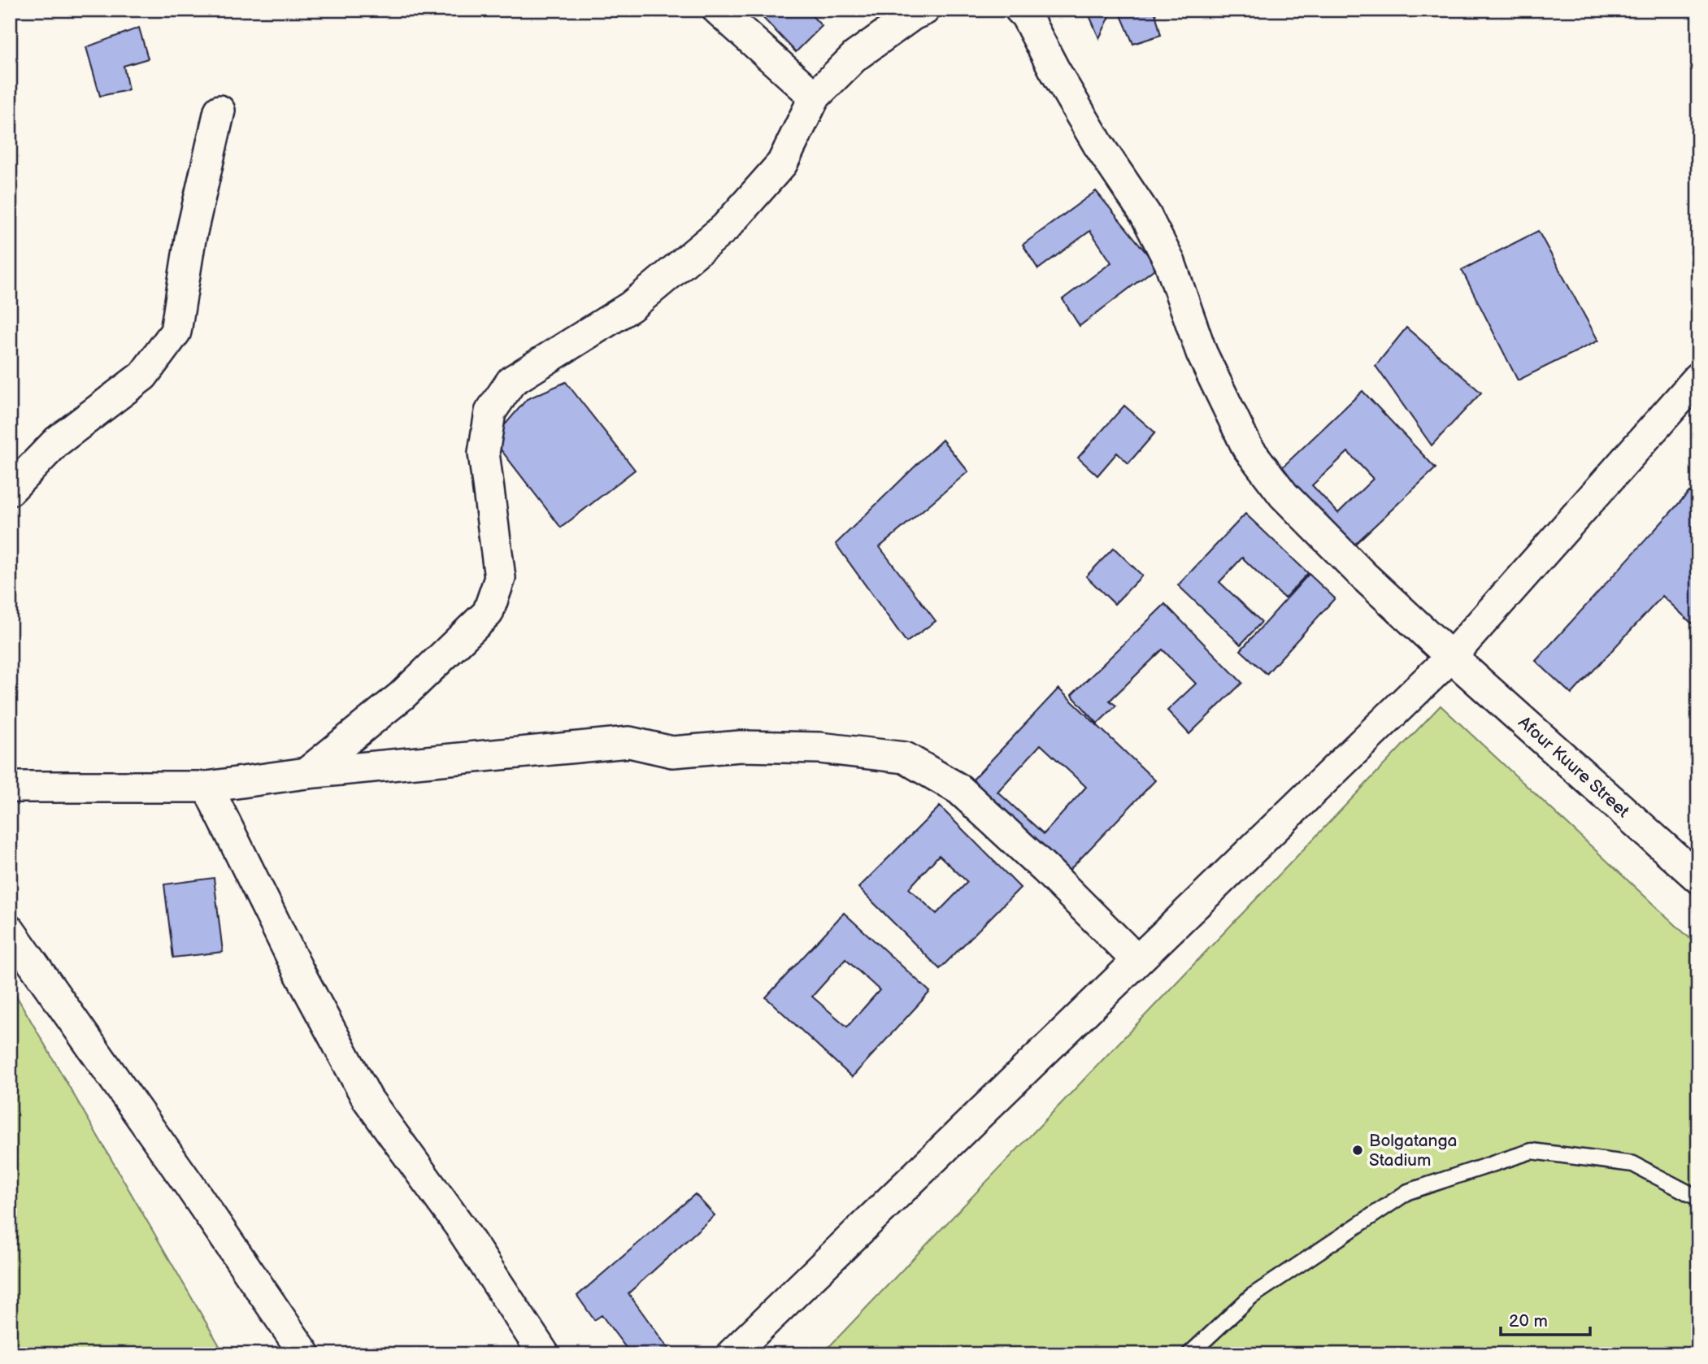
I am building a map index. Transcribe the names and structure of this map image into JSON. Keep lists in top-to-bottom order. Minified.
{"streets":{"street":["Afour Kuure Street"]},"places":["Bolgatanga Stadium"],"scale_bar":"20 m"}
